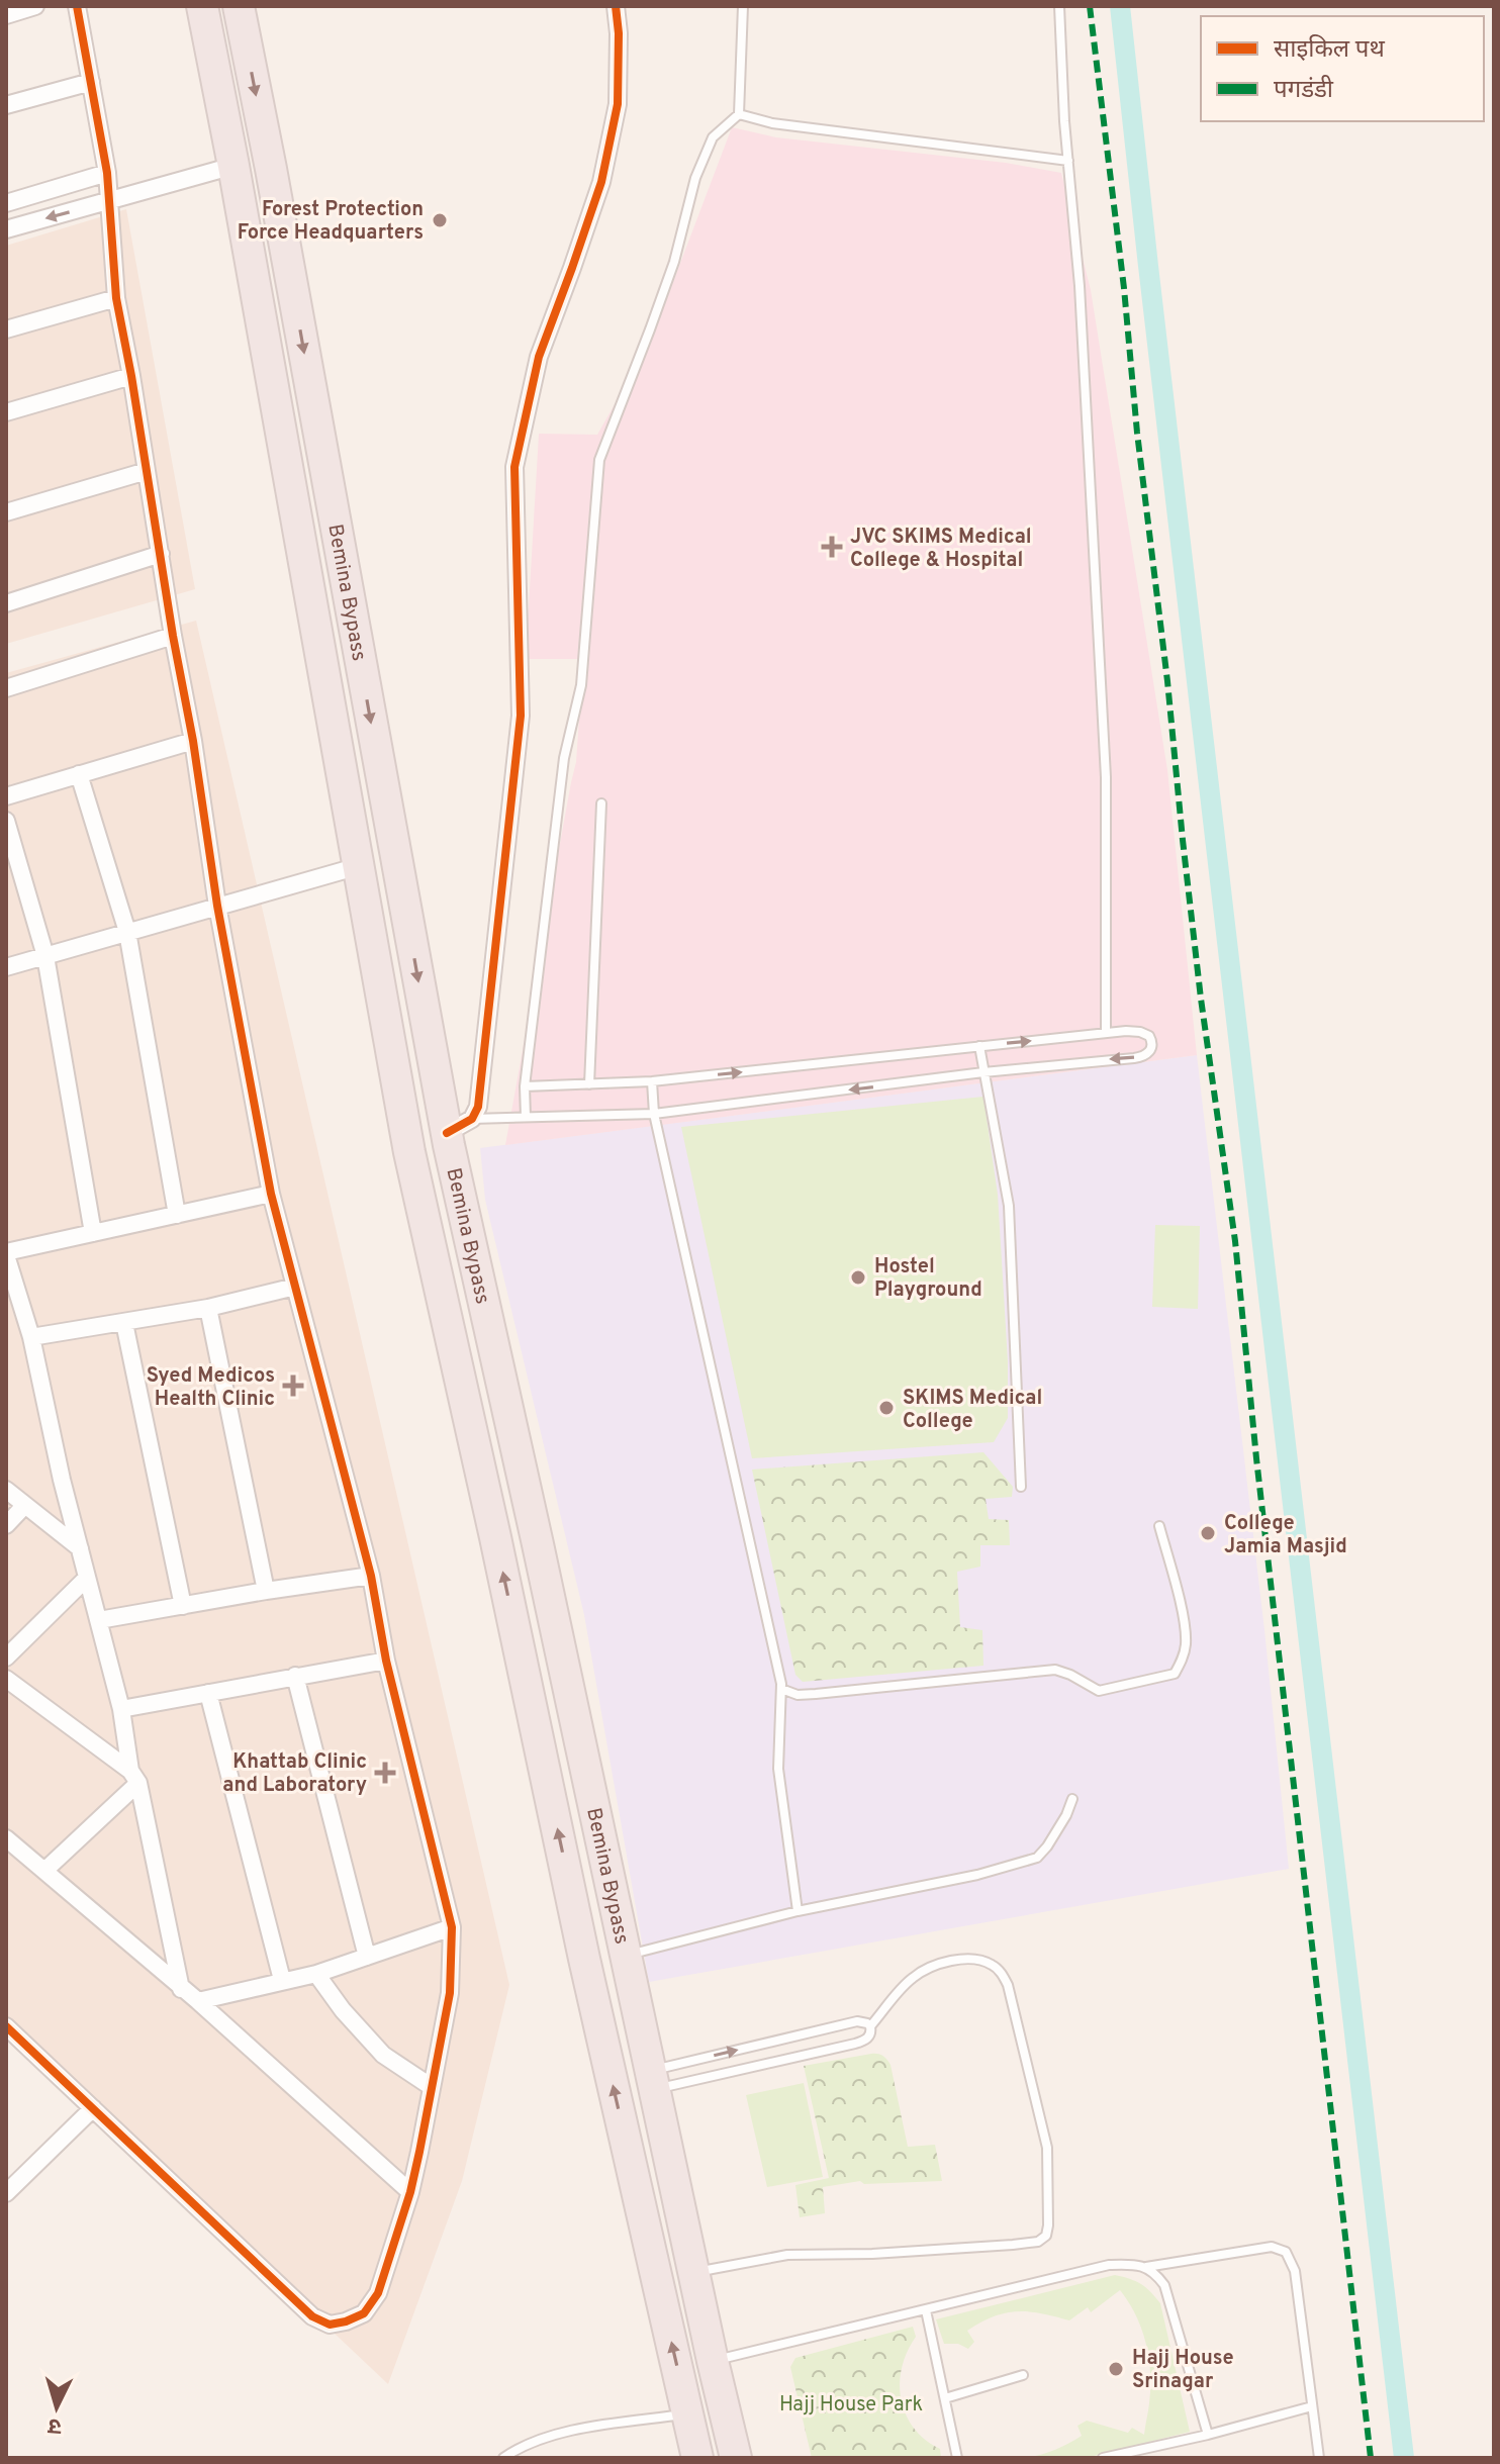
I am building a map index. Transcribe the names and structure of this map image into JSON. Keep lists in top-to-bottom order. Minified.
{"streets":{"highway":["Bemina Bypass"]},"parks":["Hajj House Park"],"places":{"other":["Forest Protection Force Headquarters","Hostel Playground","SKIMS Medical College","College Jamia Masjid","Hajj House Srinagar"],"health":["JVC SKIMS Medical College & Hospital","Syed Medicos Health Clinic","Khattab Clinic and Laboratory"]},"legend":["साइकिल पथ","पगडंडी"],"north":"bottom"}
